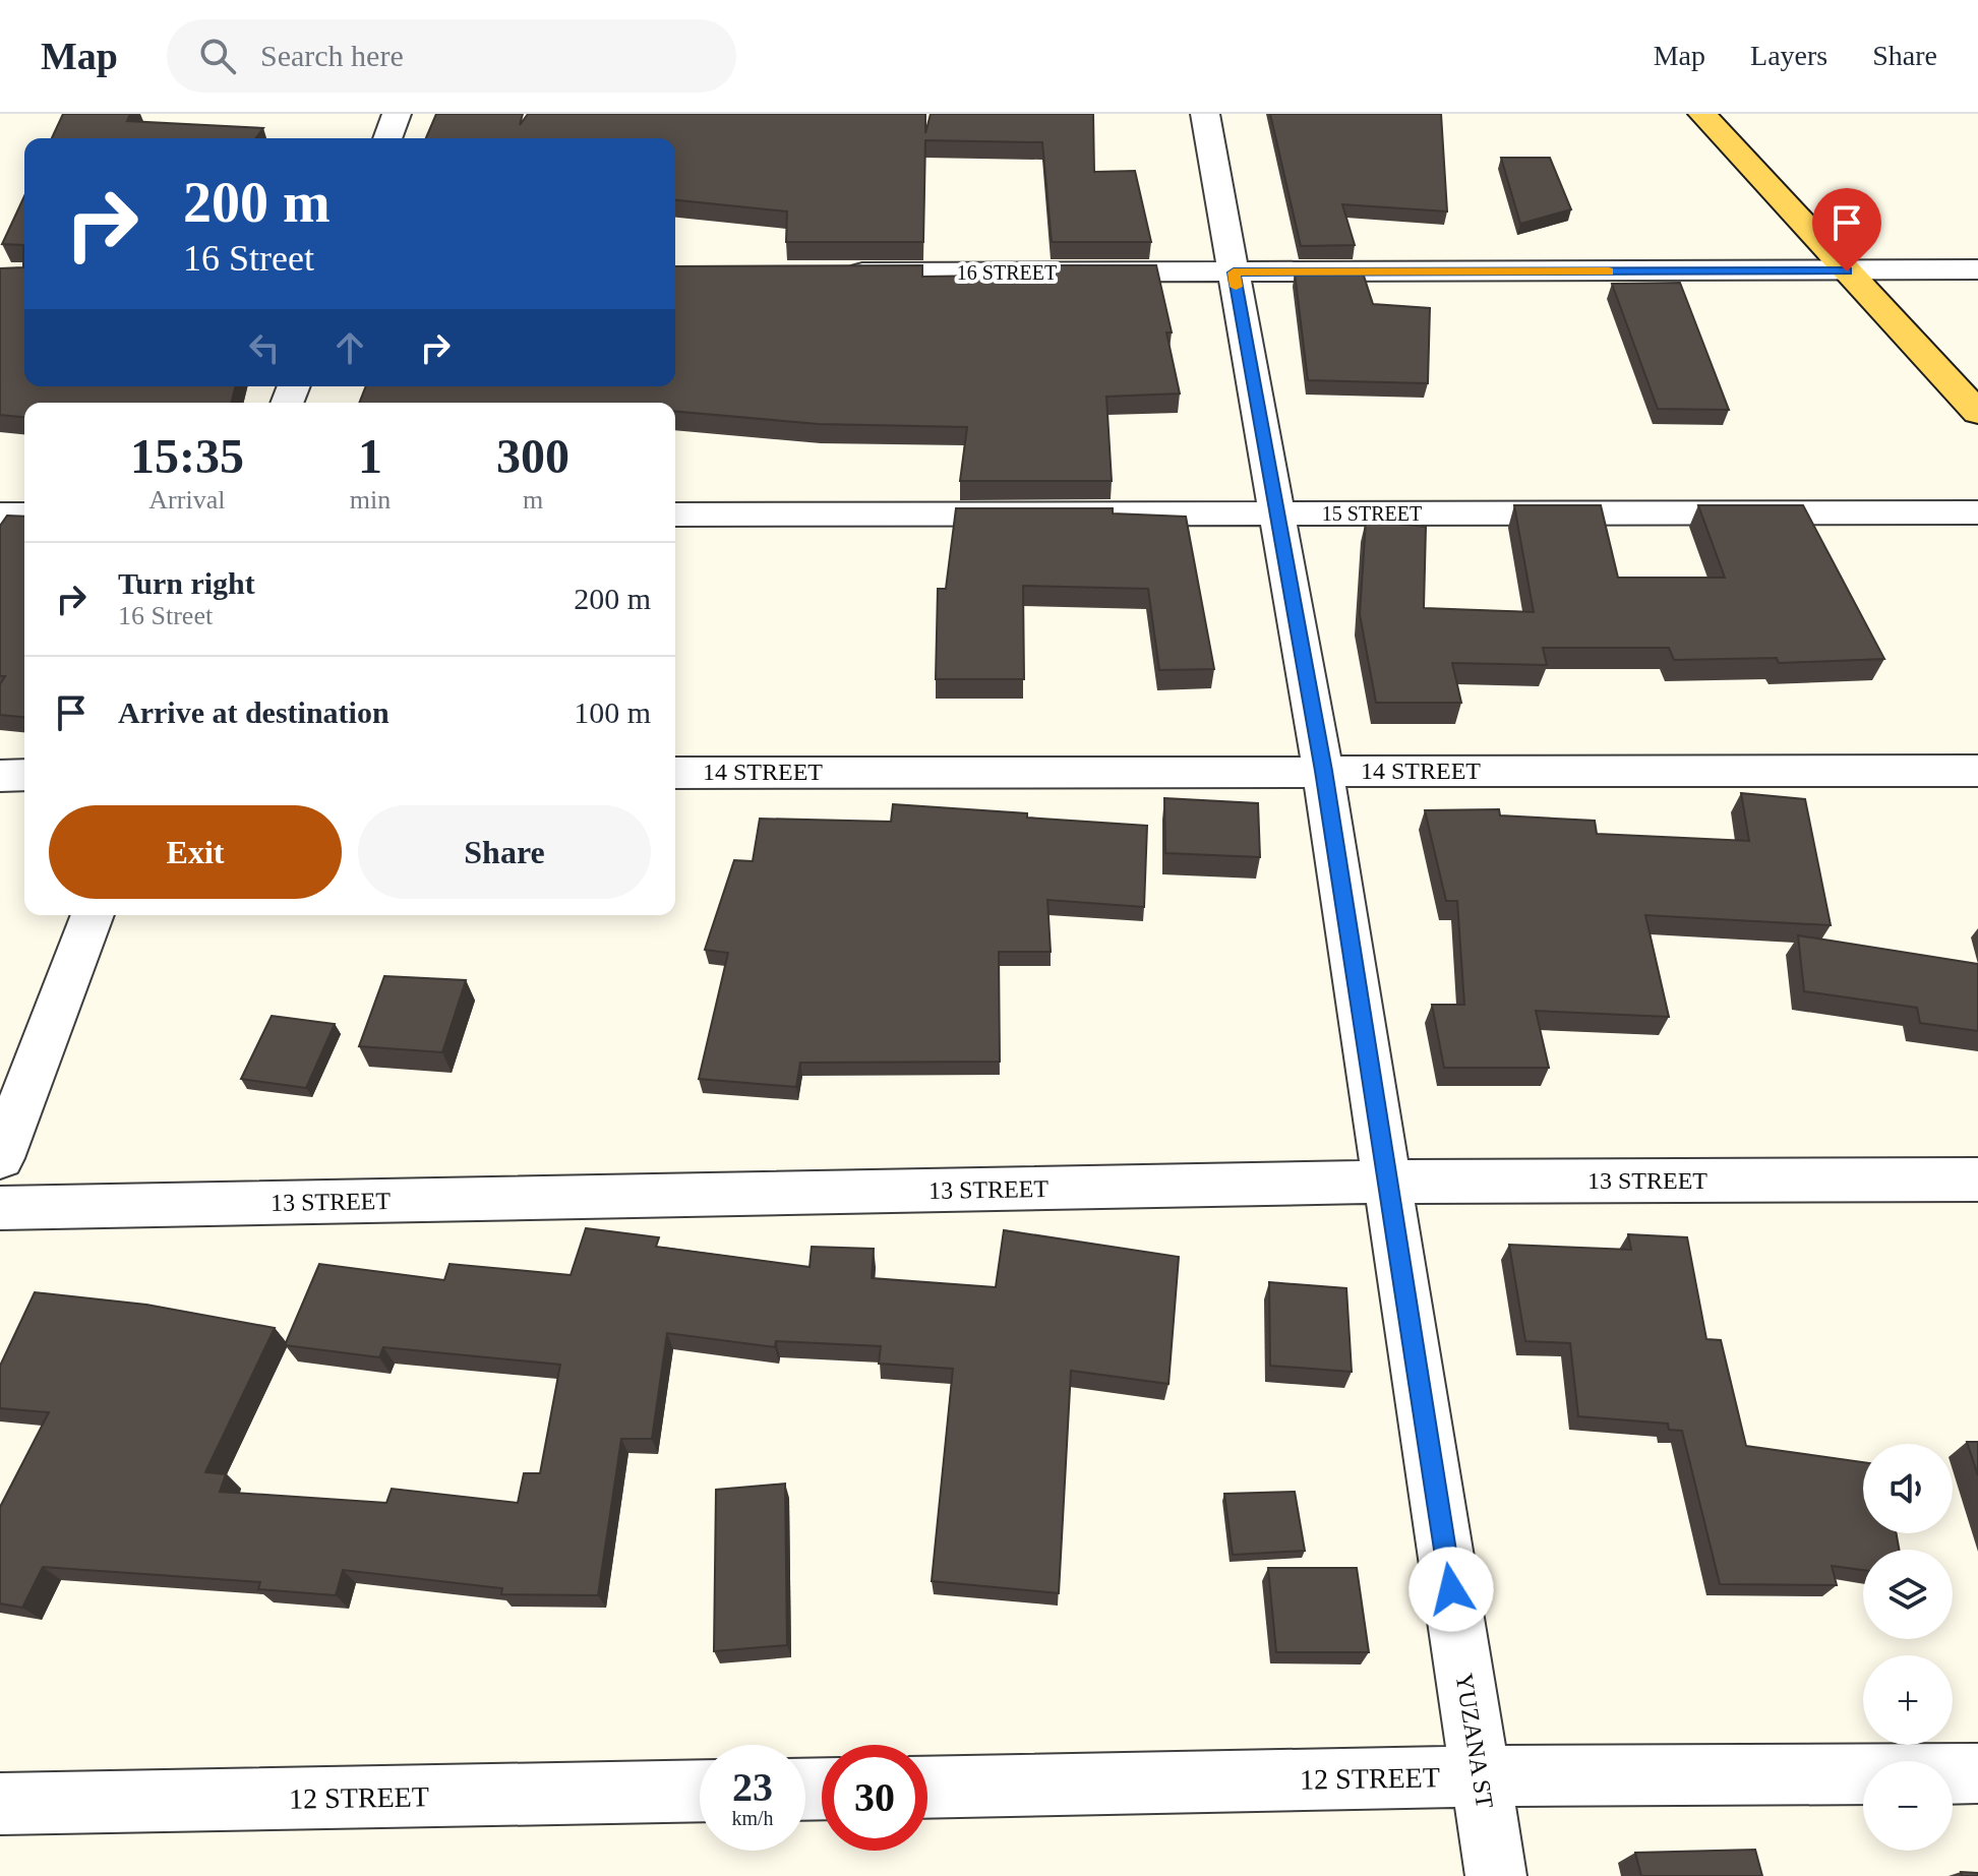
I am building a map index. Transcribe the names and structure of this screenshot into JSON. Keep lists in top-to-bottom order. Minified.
{"streets":{"street":["16 STREET","15 STREET","14 STREET","13 STREET","YUZANA ST","12 STREET"]},"crossings":[["16 STREET","YUZANA ST"],["15 STREET","YUZANA ST"],["14 STREET","YUZANA ST"],["13 STREET","YUZANA ST"],["YUZANA ST","12 STREET"]],"page":{"header":"Map","search":"Search here","nav":["Map","Layers","Share"],"turn":["200 m","16 Street"],"eta":["15:35","Arrival","1","min","300","m"],"list":[{"name":"Turn right","note":"16 Street","value":"200 m"},{"name":"Arrive at destination","value":"100 m"}],"buttons":["Exit","Share"],"map_buttons":["+","−"],"speed":"23 km/h","limit":"30"}}
